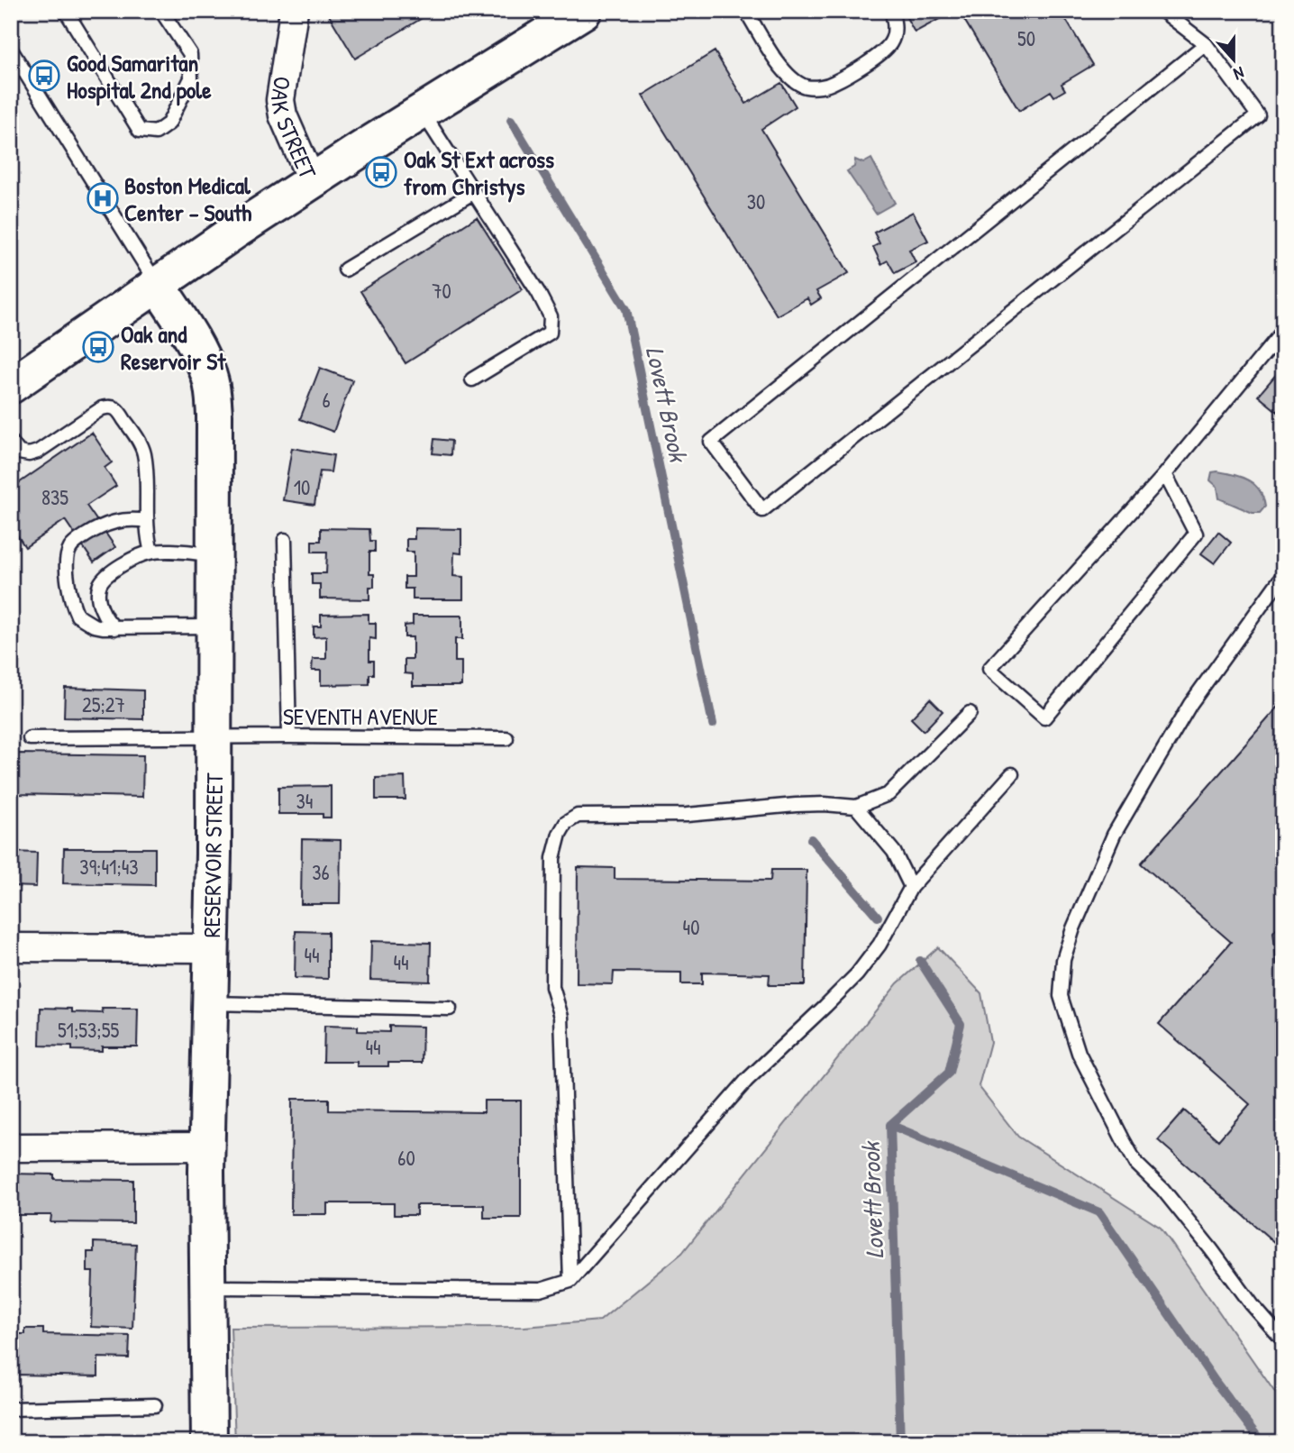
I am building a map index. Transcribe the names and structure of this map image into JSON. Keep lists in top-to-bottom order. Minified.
{"streets":{"street":["OAK STREET","RESERVOIR STREET"],"lane":["SEVENTH AVENUE"]},"crossings":[["OAK STREET","RESERVOIR STREET"],["SEVENTH AVENUE","RESERVOIR STREET"]],"water":["Lovett Brook"],"places":{"bus stop":["Good Samaritan Hospital 2nd pole","Oak St Ext across from Christys","Oak and Reservoir St"],"hospital":["Boston Medical Center – South"]},"house_numbers":["50","30","70","6","10","835","25;27","34","39;41;43","36","40","44","44","51;53;55","44","60"],"north":"bottom"}
